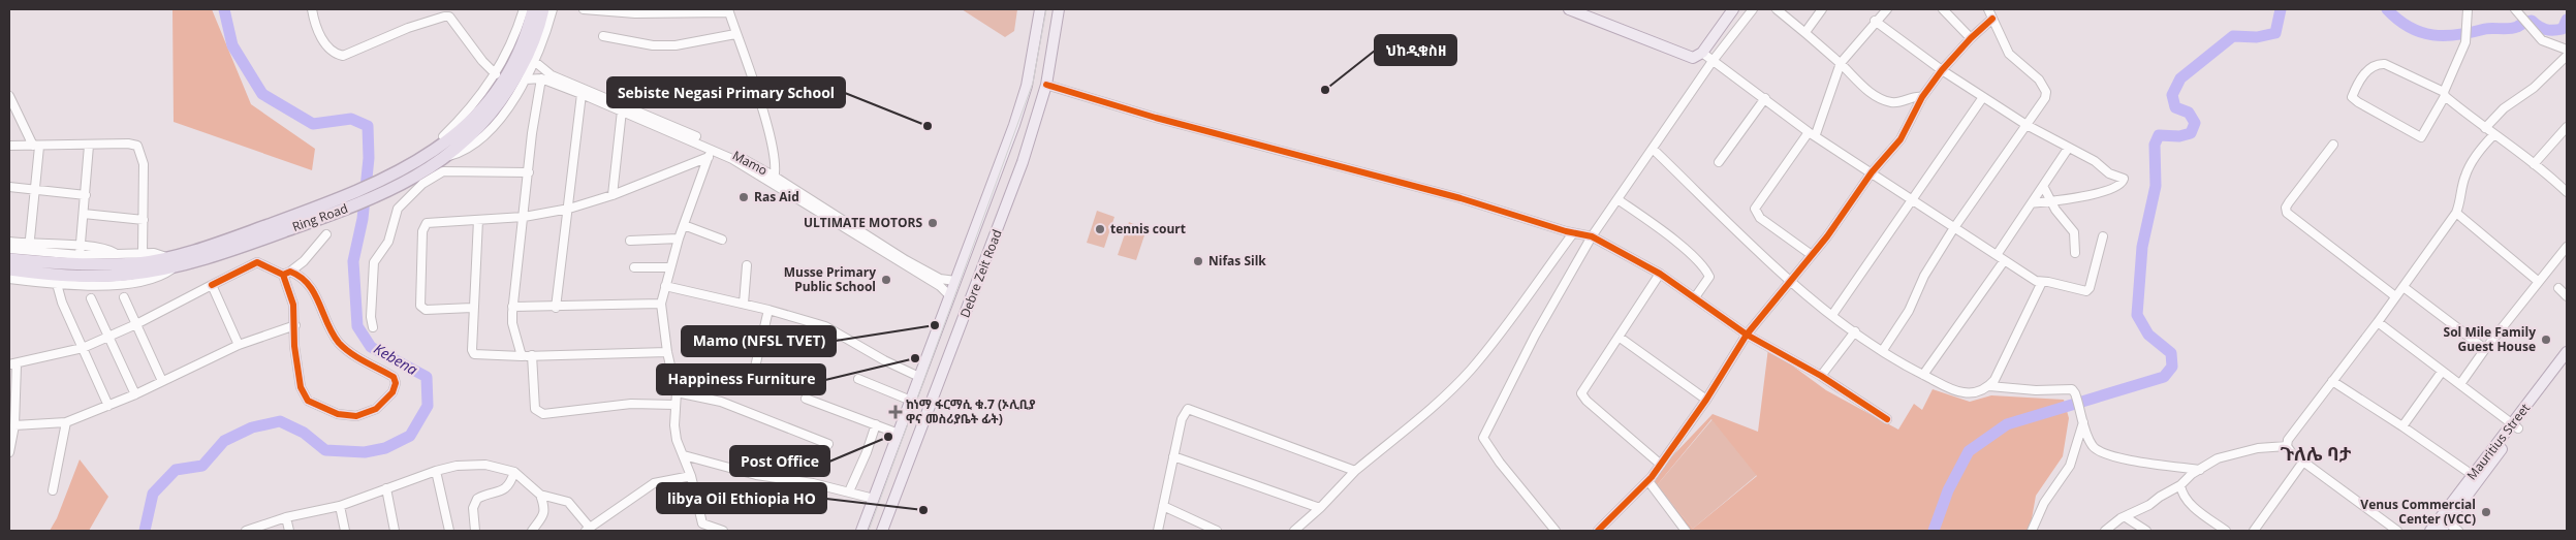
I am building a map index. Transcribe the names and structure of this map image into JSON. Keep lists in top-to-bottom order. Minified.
{"streets":{"highway":["Ring Road"],"main road":["Debre Zeit Road","Mauritius Street"],"street":["Mamo"]},"crossings":[["Mamo","Debre Zeit Road"]],"districts":["ጉለሌ ባታ"],"water":["Kebena"],"places":{"other":["ህከዲቁስዘ","Sebiste Negasi Primary School","Ras Aid","ULTIMATE MOTORS","tennis court","Nifas Silk","Musse Primary Public School","Mamo (NFSL TVET)","Sol Mile Family Guest House","Happiness Furniture","Post Office","libya Oil Ethiopia HO","Venus Commercial Center (VCC)"],"health":["ከነማ ፋርማሲ ቁ.7 (ኦሊቢያ ዋና መስሪያቤት ፊት)"]}}
